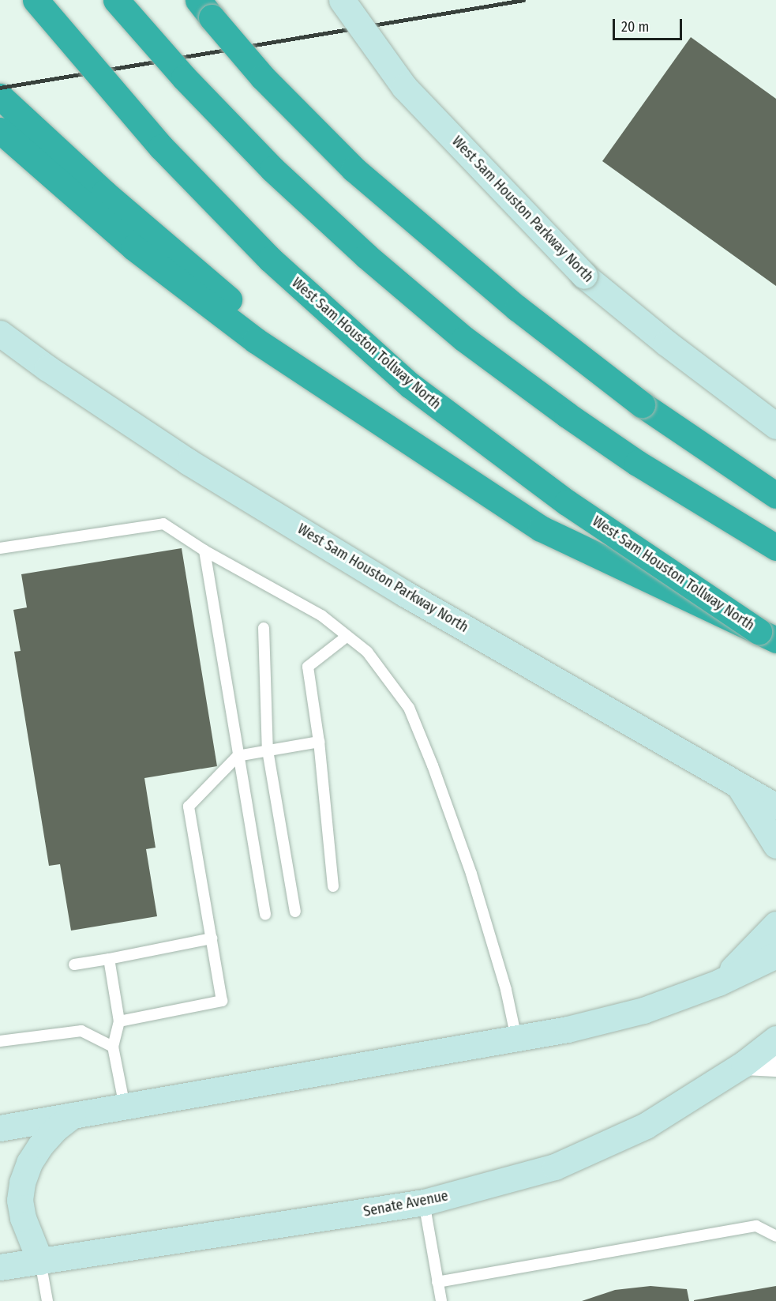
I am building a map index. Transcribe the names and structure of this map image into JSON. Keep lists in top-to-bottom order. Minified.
{"streets":{"highway":["West Sam Houston Tollway North"],"main road":["West Sam Houston Parkway North","Senate Avenue"]},"scale_bar":"20 m"}
